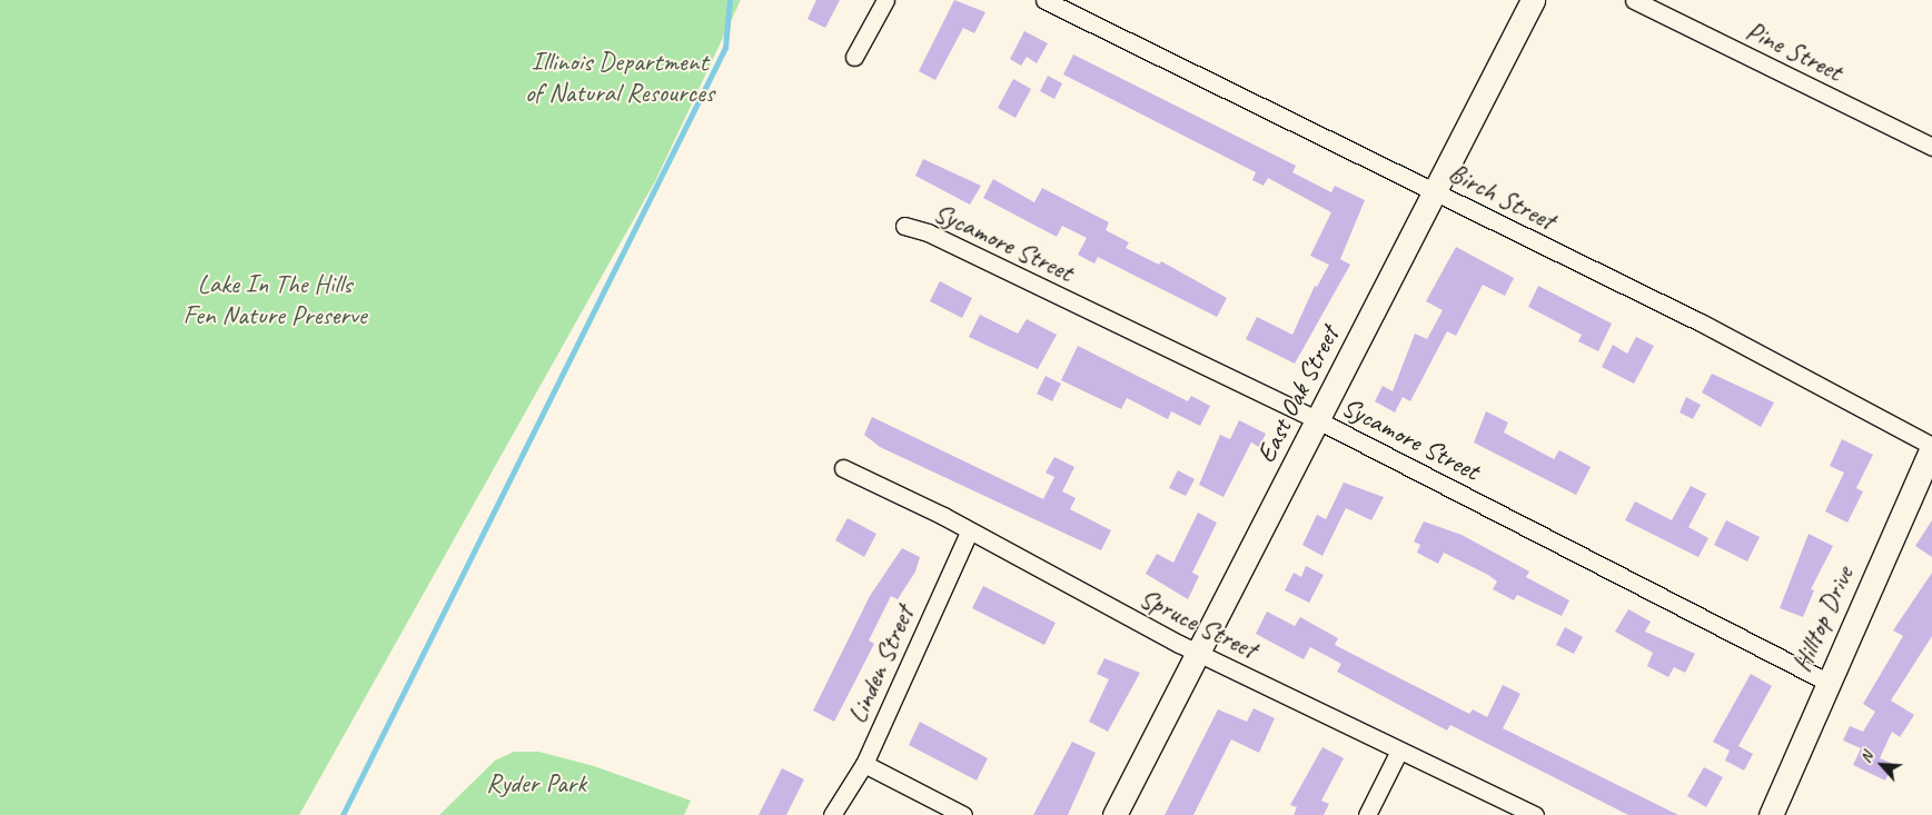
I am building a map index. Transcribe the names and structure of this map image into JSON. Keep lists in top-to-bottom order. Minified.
{"streets":{"street":["Pine Street","Birch Street","Sycamore Street","East Oak Street","Hilltop Drive","Spruce Street","Linden Street"]},"crossings":[["Birch Street","East Oak Street"],["Birch Street","Hilltop Drive"],["Sycamore Street","East Oak Street"],["Sycamore Street","Hilltop Drive"],["East Oak Street","Spruce Street"],["Spruce Street","Linden Street"]],"parks":["Illinois Department of Natural Resources","Lake In The Hills Fen Nature Preserve","Ryder Park"],"north":"top left"}
